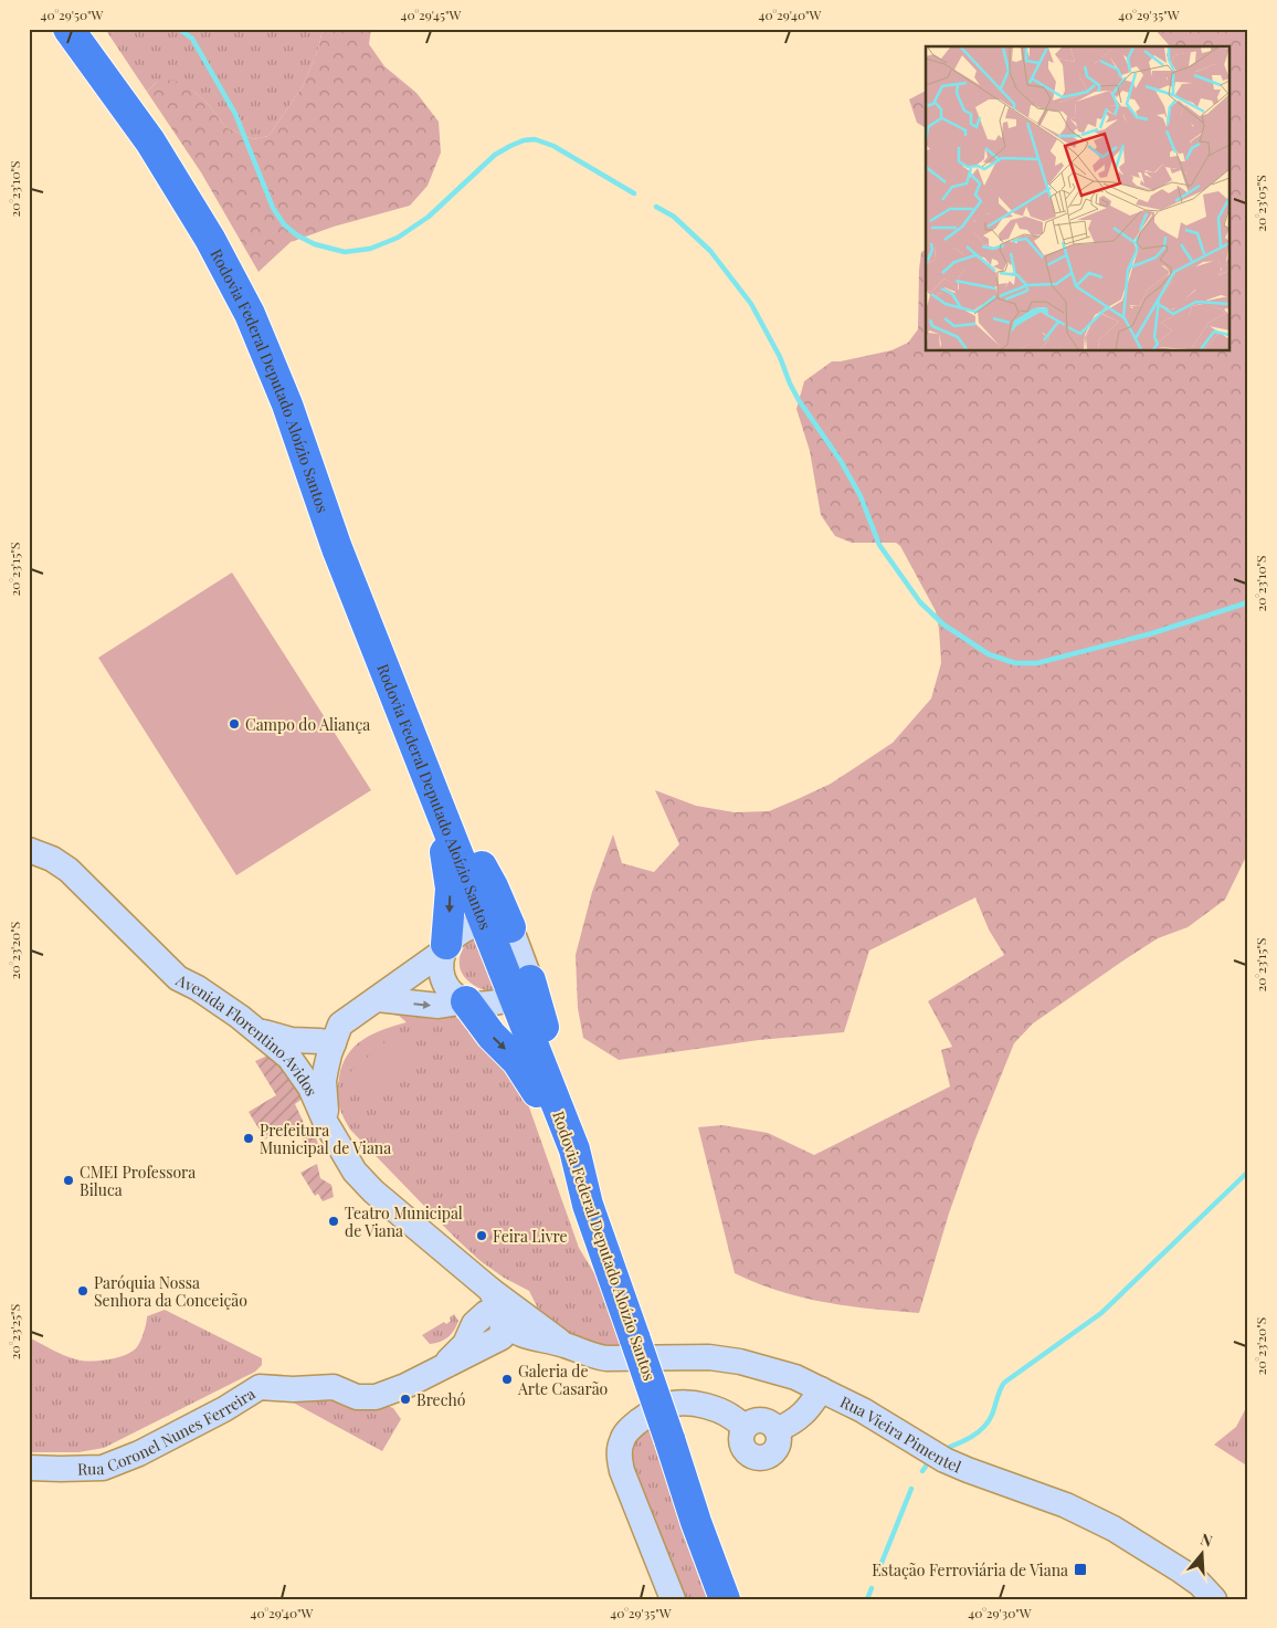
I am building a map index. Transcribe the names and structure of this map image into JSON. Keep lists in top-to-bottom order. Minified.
{"streets":{"highway":["Rodovia Federal Deputado Aloízio Santos"],"street":["Avenida Florentino Avidos","Rua Coronel Nunes Ferreira","Rua Vieira Pimentel"]},"crossings":[["Avenida Florentino Avidos","Rua Coronel Nunes Ferreira"],["Avenida Florentino Avidos","Rua Vieira Pimentel"],["Rua Coronel Nunes Ferreira","Rua Vieira Pimentel"]],"places":{"other":["Campo do Aliança","Prefeitura Municipal de Viana","CMEI Professora Biluca","Teatro Municipal de Viana","Feira Livre","Paróquia Nossa Senhora da Conceição","Galeria de Arte Casarão","Brechó"],"transit":["Estação Ferroviária de Viana"]},"north":"top","coordinates":["40°29'50\"W","40°29'45\"W","40°29'40\"W","40°29'35\"W","20°23'10\"S","20°23'05\"S","20°23'15\"S","20°23'20\"S","20°23'25\"S","40°29'30\"W"]}
